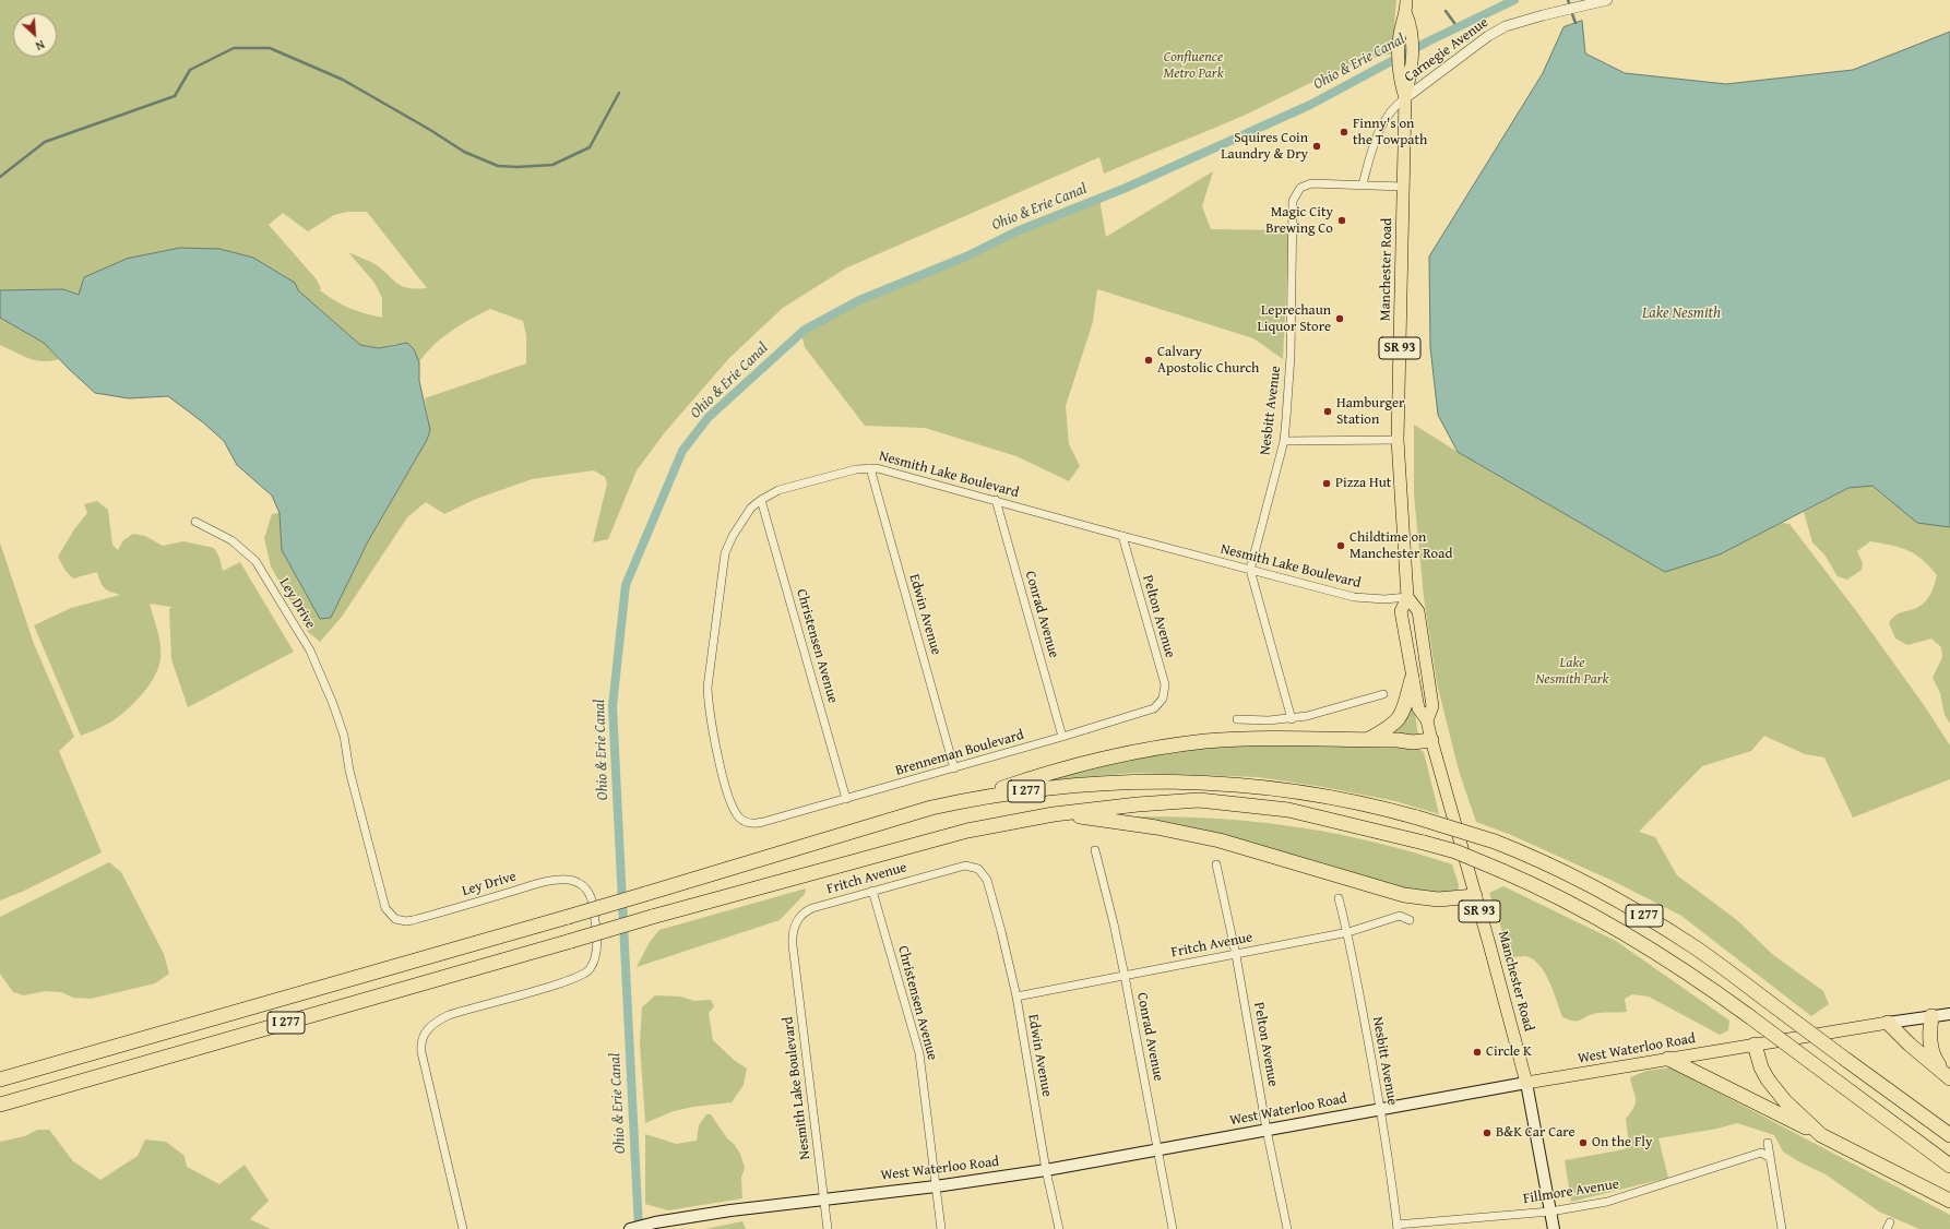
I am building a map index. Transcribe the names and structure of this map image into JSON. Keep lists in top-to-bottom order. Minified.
{"streets":{"highway":["I 277"],"main road":["Manchester Road","SR 93","West Waterloo Road"],"street":["Carnegie Avenue","Nesbitt Avenue","Nesmith Lake Boulevard","Ley Drive","Edwin Avenue","Conrad Avenue","Pelton Avenue","Christensen Avenue","Brenneman Boulevard","Fritch Avenue","Fillmore Avenue"]},"crossings":[["Carnegie Avenue","Manchester Road"],["Manchester Road","Nesbitt Avenue"],["Manchester Road","Nesmith Lake Boulevard"],["Manchester Road","West Waterloo Road"],["Manchester Road","Fillmore Avenue"],["Nesbitt Avenue","Nesmith Lake Boulevard"],["Nesbitt Avenue","Fritch Avenue"],["Nesbitt Avenue","West Waterloo Road"],["Nesbitt Avenue","Fillmore Avenue"],["Nesmith Lake Boulevard","Edwin Avenue"],["Nesmith Lake Boulevard","Conrad Avenue"],["Nesmith Lake Boulevard","Pelton Avenue"],["Nesmith Lake Boulevard","Christensen Avenue"],["Nesmith Lake Boulevard","Brenneman Boulevard"],["Nesmith Lake Boulevard","Fritch Avenue"],["Nesmith Lake Boulevard","West Waterloo Road"],["Edwin Avenue","Brenneman Boulevard"],["Edwin Avenue","Fritch Avenue"],["Edwin Avenue","West Waterloo Road"],["Conrad Avenue","Brenneman Boulevard"],["Conrad Avenue","Fritch Avenue"],["Conrad Avenue","West Waterloo Road"],["Pelton Avenue","Brenneman Boulevard"],["Pelton Avenue","Fritch Avenue"],["Pelton Avenue","West Waterloo Road"],["Christensen Avenue","Brenneman Boulevard"],["Christensen Avenue","Fritch Avenue"],["Christensen Avenue","West Waterloo Road"]],"water":["Ohio & Erie Canal","Lake Nesmith"],"parks":["Confluence Metro Park","Lake Nesmith Park"],"places":["Finny's on the Towpath","Squires Coin Laundry & Dry","Magic City Brewing Co","Leprechaun Liquor Store","Calvary Apostolic Church","Hamburger Station","Pizza Hut","Childtime on Manchester Road","Circle K","B&K Car Care","On the Fly"],"north":"bottom right"}
